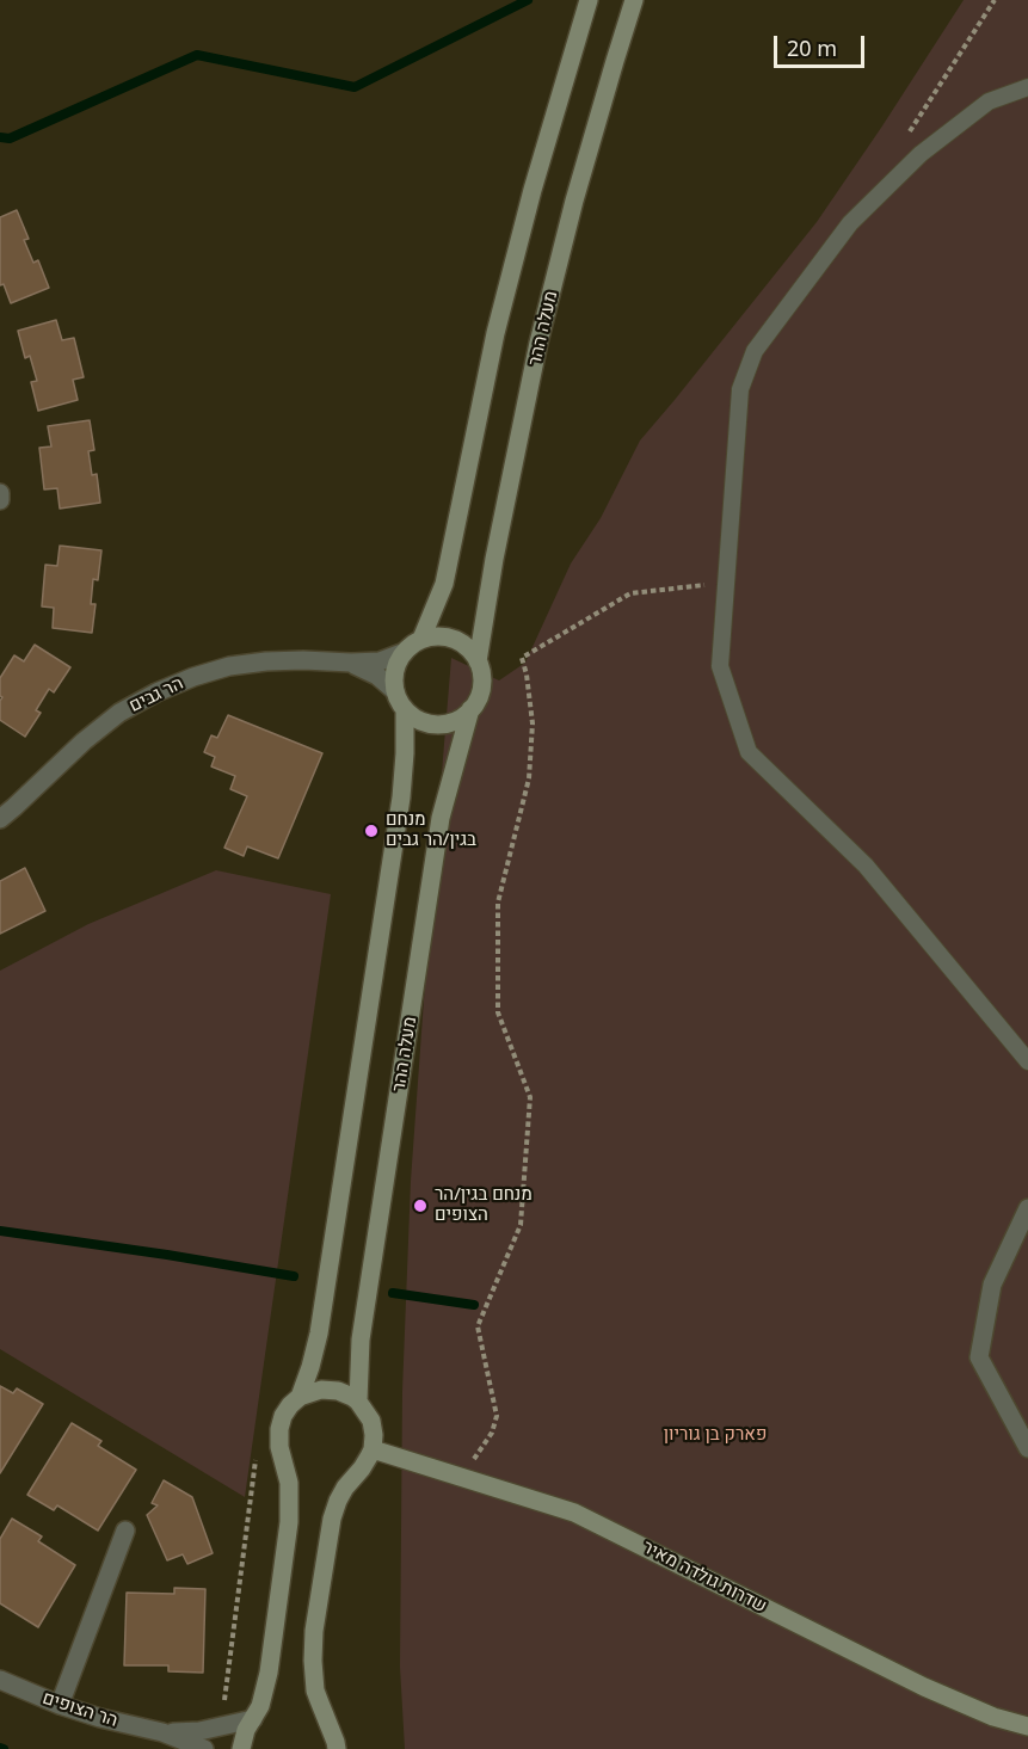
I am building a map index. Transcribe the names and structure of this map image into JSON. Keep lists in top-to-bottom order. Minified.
{"streets":{"main road":["מעלה ההר","שדרות גולדה מאיר"],"street":["הר גבים","הר הצופים"]},"crossings":[["מעלה ההר","הר גבים"]],"parks":["פארק בן גוריון"],"places":["מנחם בגין/הר גבים","מנחם בגין/הר הצופים"],"scale_bar":"20 m"}
